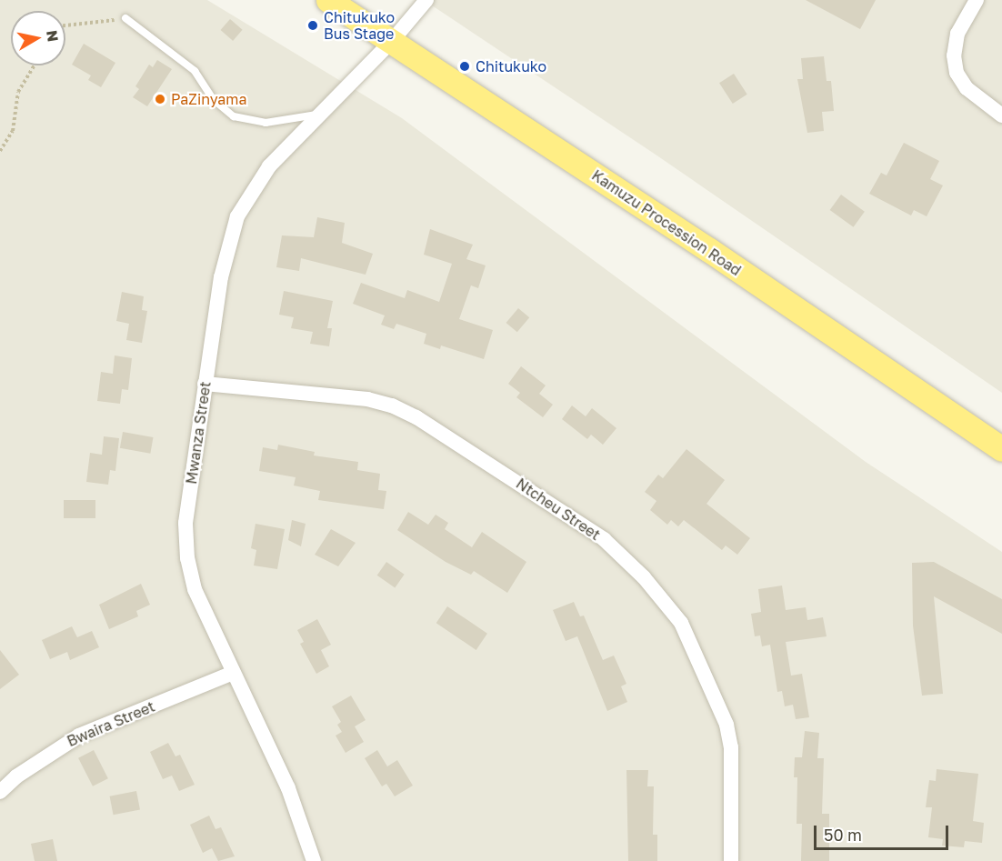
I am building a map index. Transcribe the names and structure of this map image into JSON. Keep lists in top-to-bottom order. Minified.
{"streets":{"highway":["Kamuzu Procession Road"],"street":["Mwanza Street","Ntcheu Street","Bwaira Street"]},"crossings":[["Kamuzu Procession Road","Mwanza Street"],["Mwanza Street","Ntcheu Street"],["Mwanza Street","Bwaira Street"]],"places":["Chitukuko Bus Stage","Chitukuko","PaZinyama"],"scale_bar":"50 m","north":"right"}
